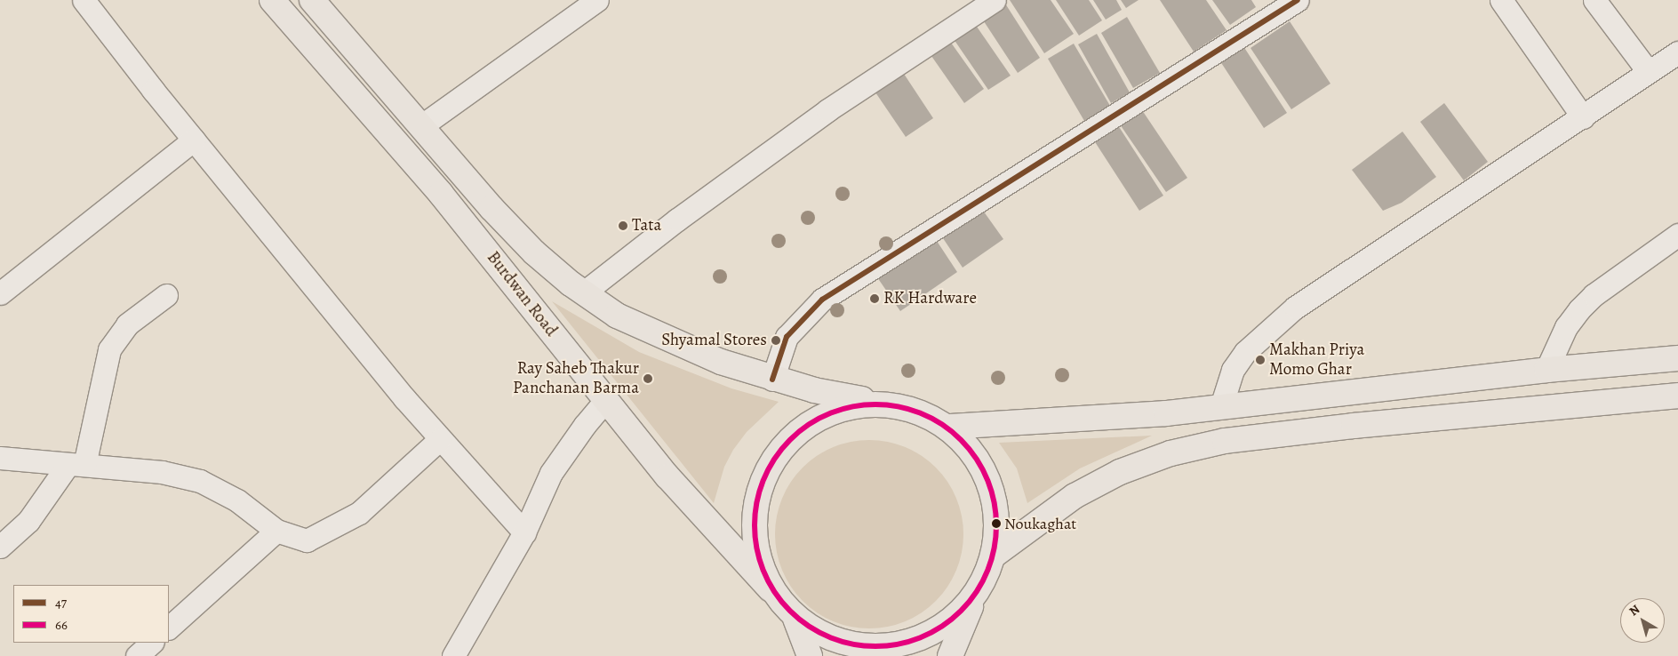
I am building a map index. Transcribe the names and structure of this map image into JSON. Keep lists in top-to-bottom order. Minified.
{"streets":{"main road":["Burdwan Road"]},"places":["Tata","RK Hardware","Shyamal Stores","Makhan Priya Momo Ghar","Ray Saheb Thakur Panchanan Barma","Noukaghat"],"lines":["transit line 47","transit line 66"],"legend":["47","66"],"north":"top left"}
